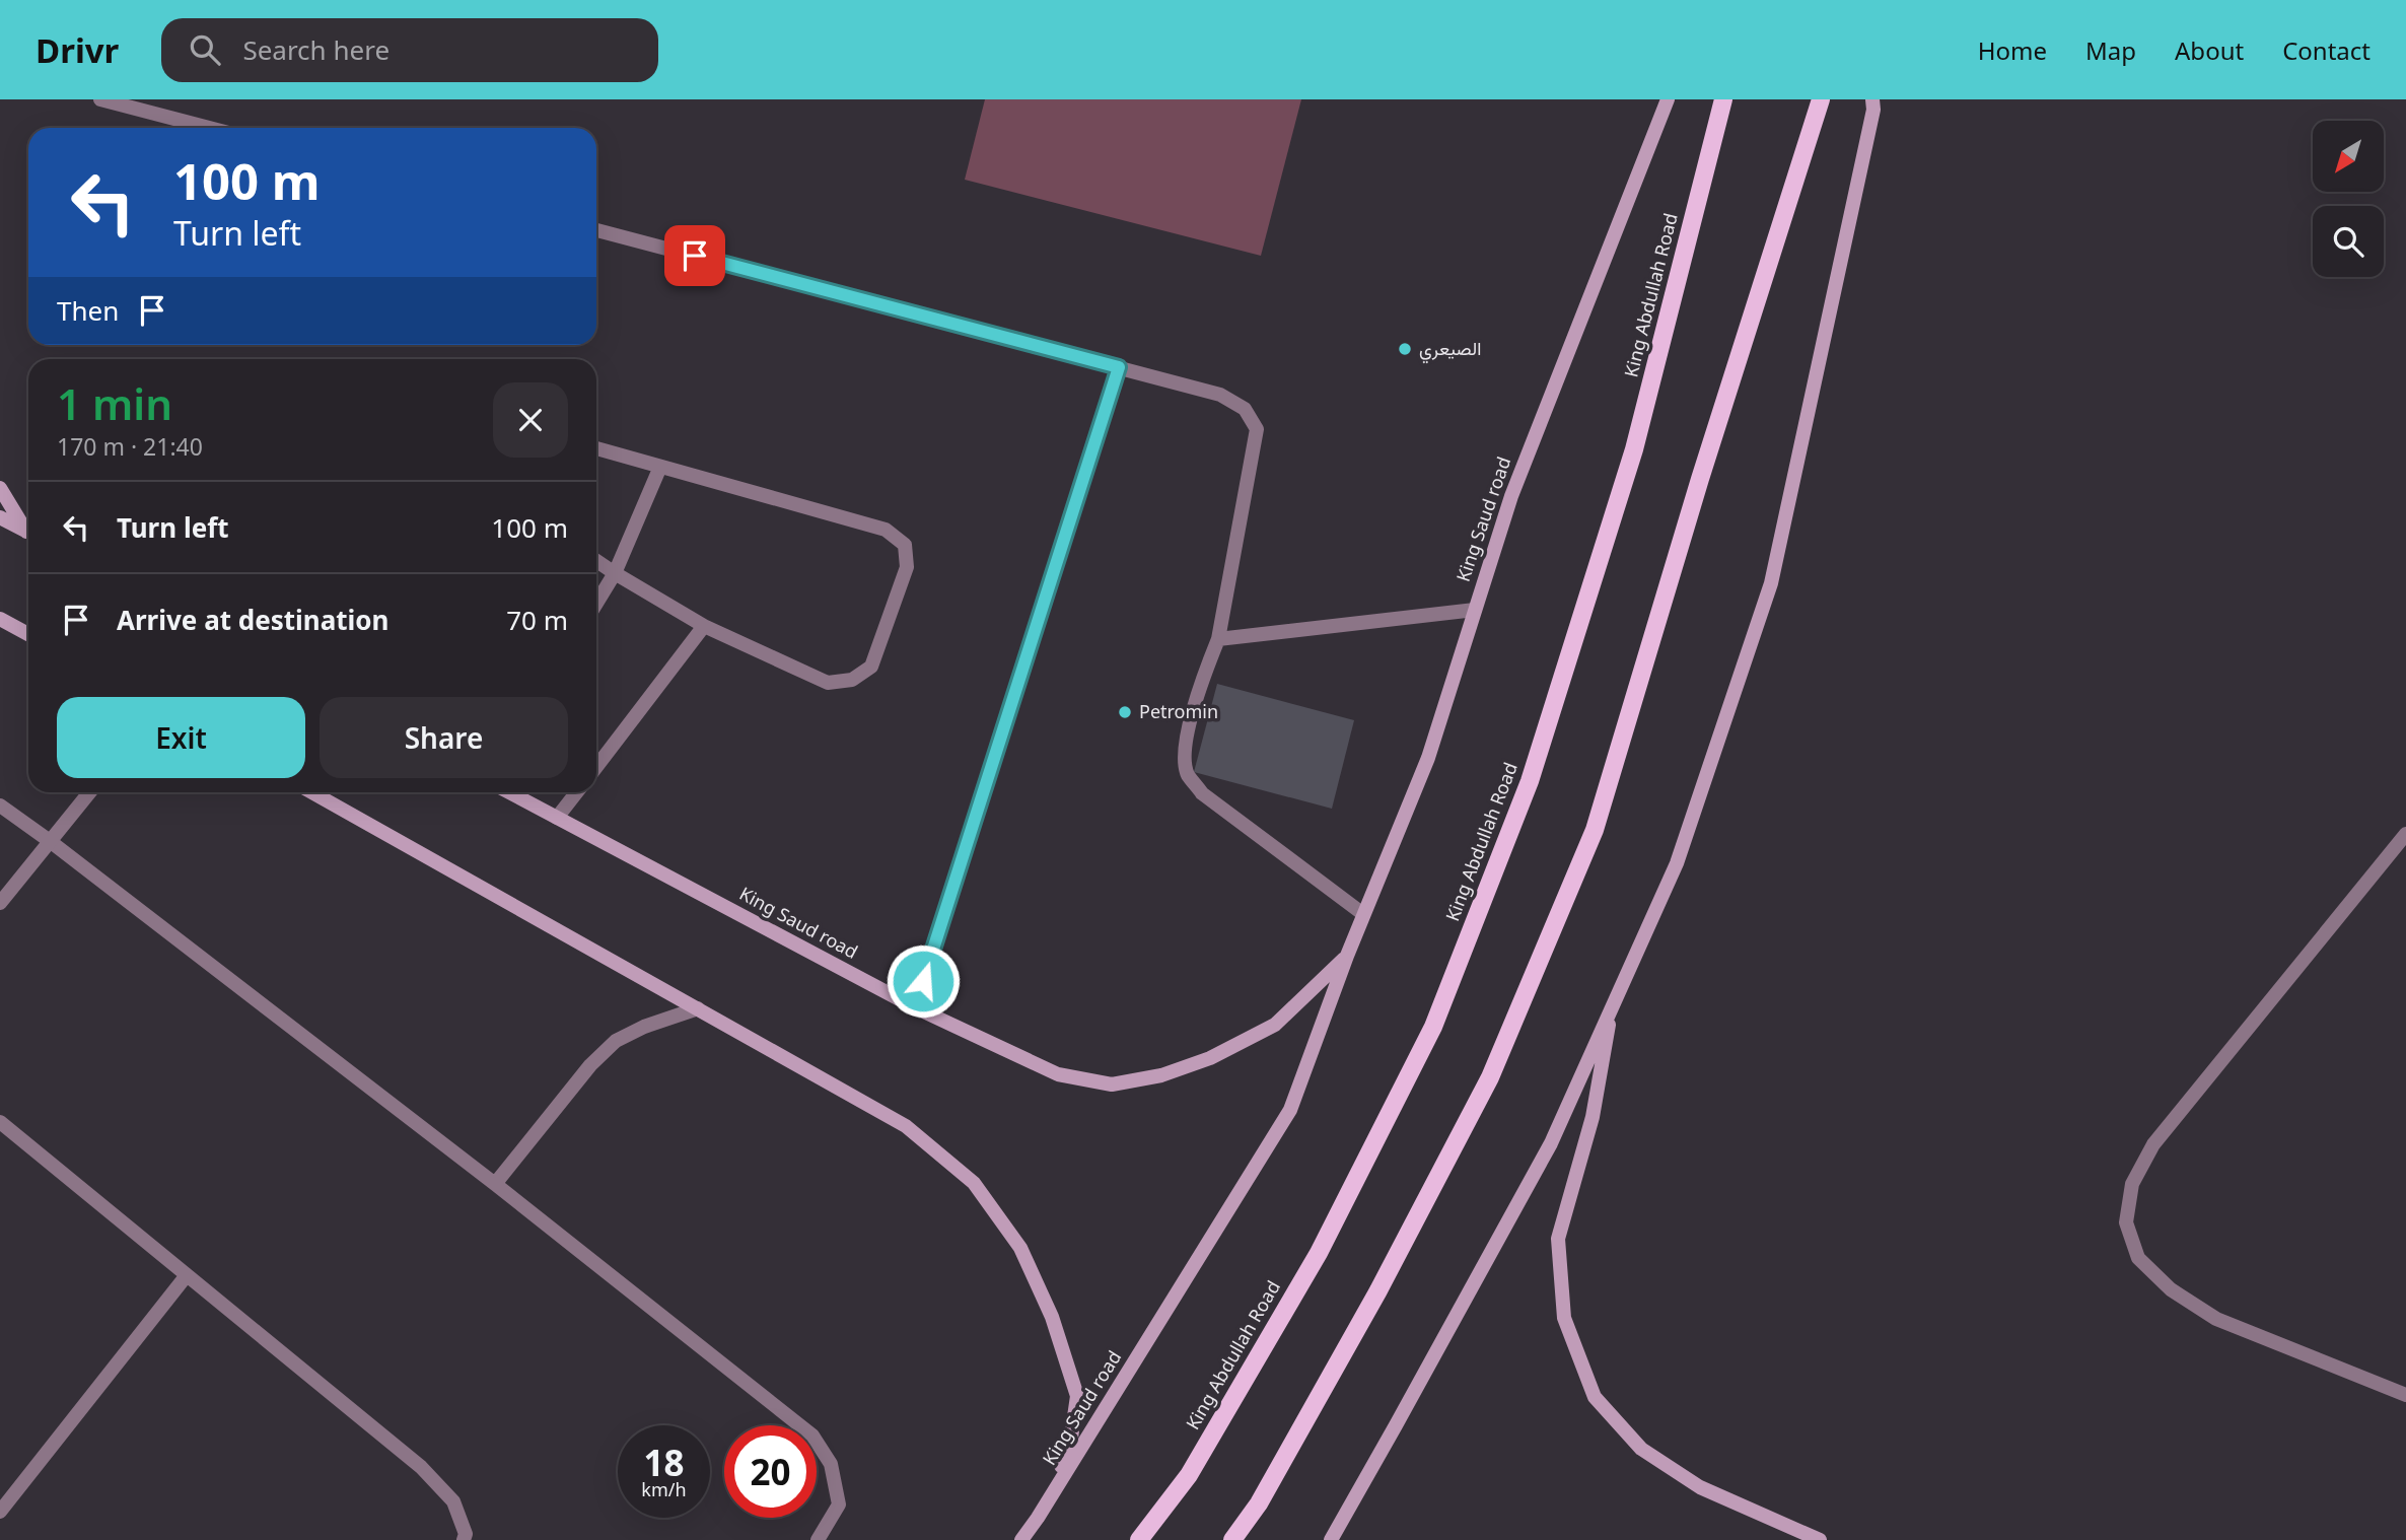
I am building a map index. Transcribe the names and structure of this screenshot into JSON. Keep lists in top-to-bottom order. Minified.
{"streets":{"main road":["King Abdullah Road","King Saud road"]},"places":["الصيعري","Petromin"],"north":"bottom left","page":{"header":"Drivr","search":"Search here","nav":["Home","Map","About","Contact"],"turn":["100 m","Turn left"],"then":"Then","heading":["1 min","170 m · 21:40"],"list":[{"name":"Turn left","value":"100 m"},{"name":"Arrive at destination","value":"70 m"}],"buttons":["Exit","Share"],"speed":"18 km/h","limit":"20"}}
